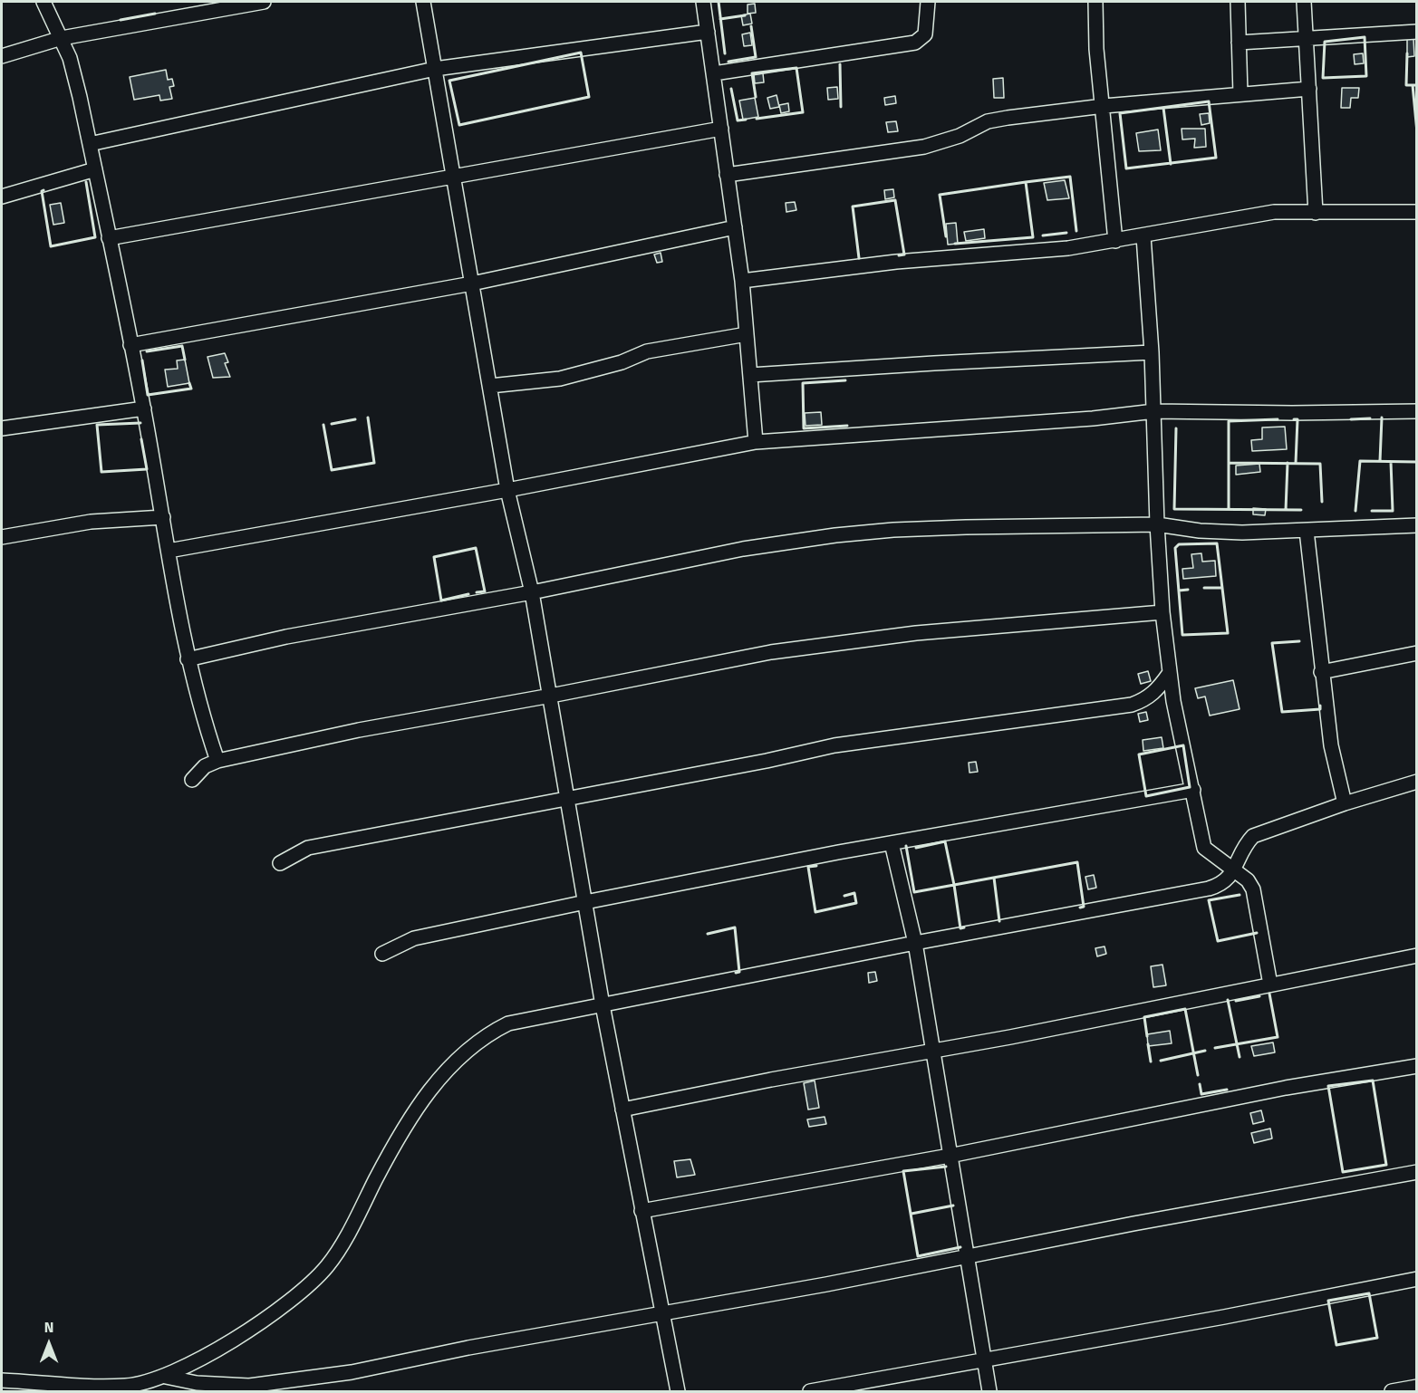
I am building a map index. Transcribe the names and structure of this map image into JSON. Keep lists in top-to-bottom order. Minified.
{"north":"top"}
